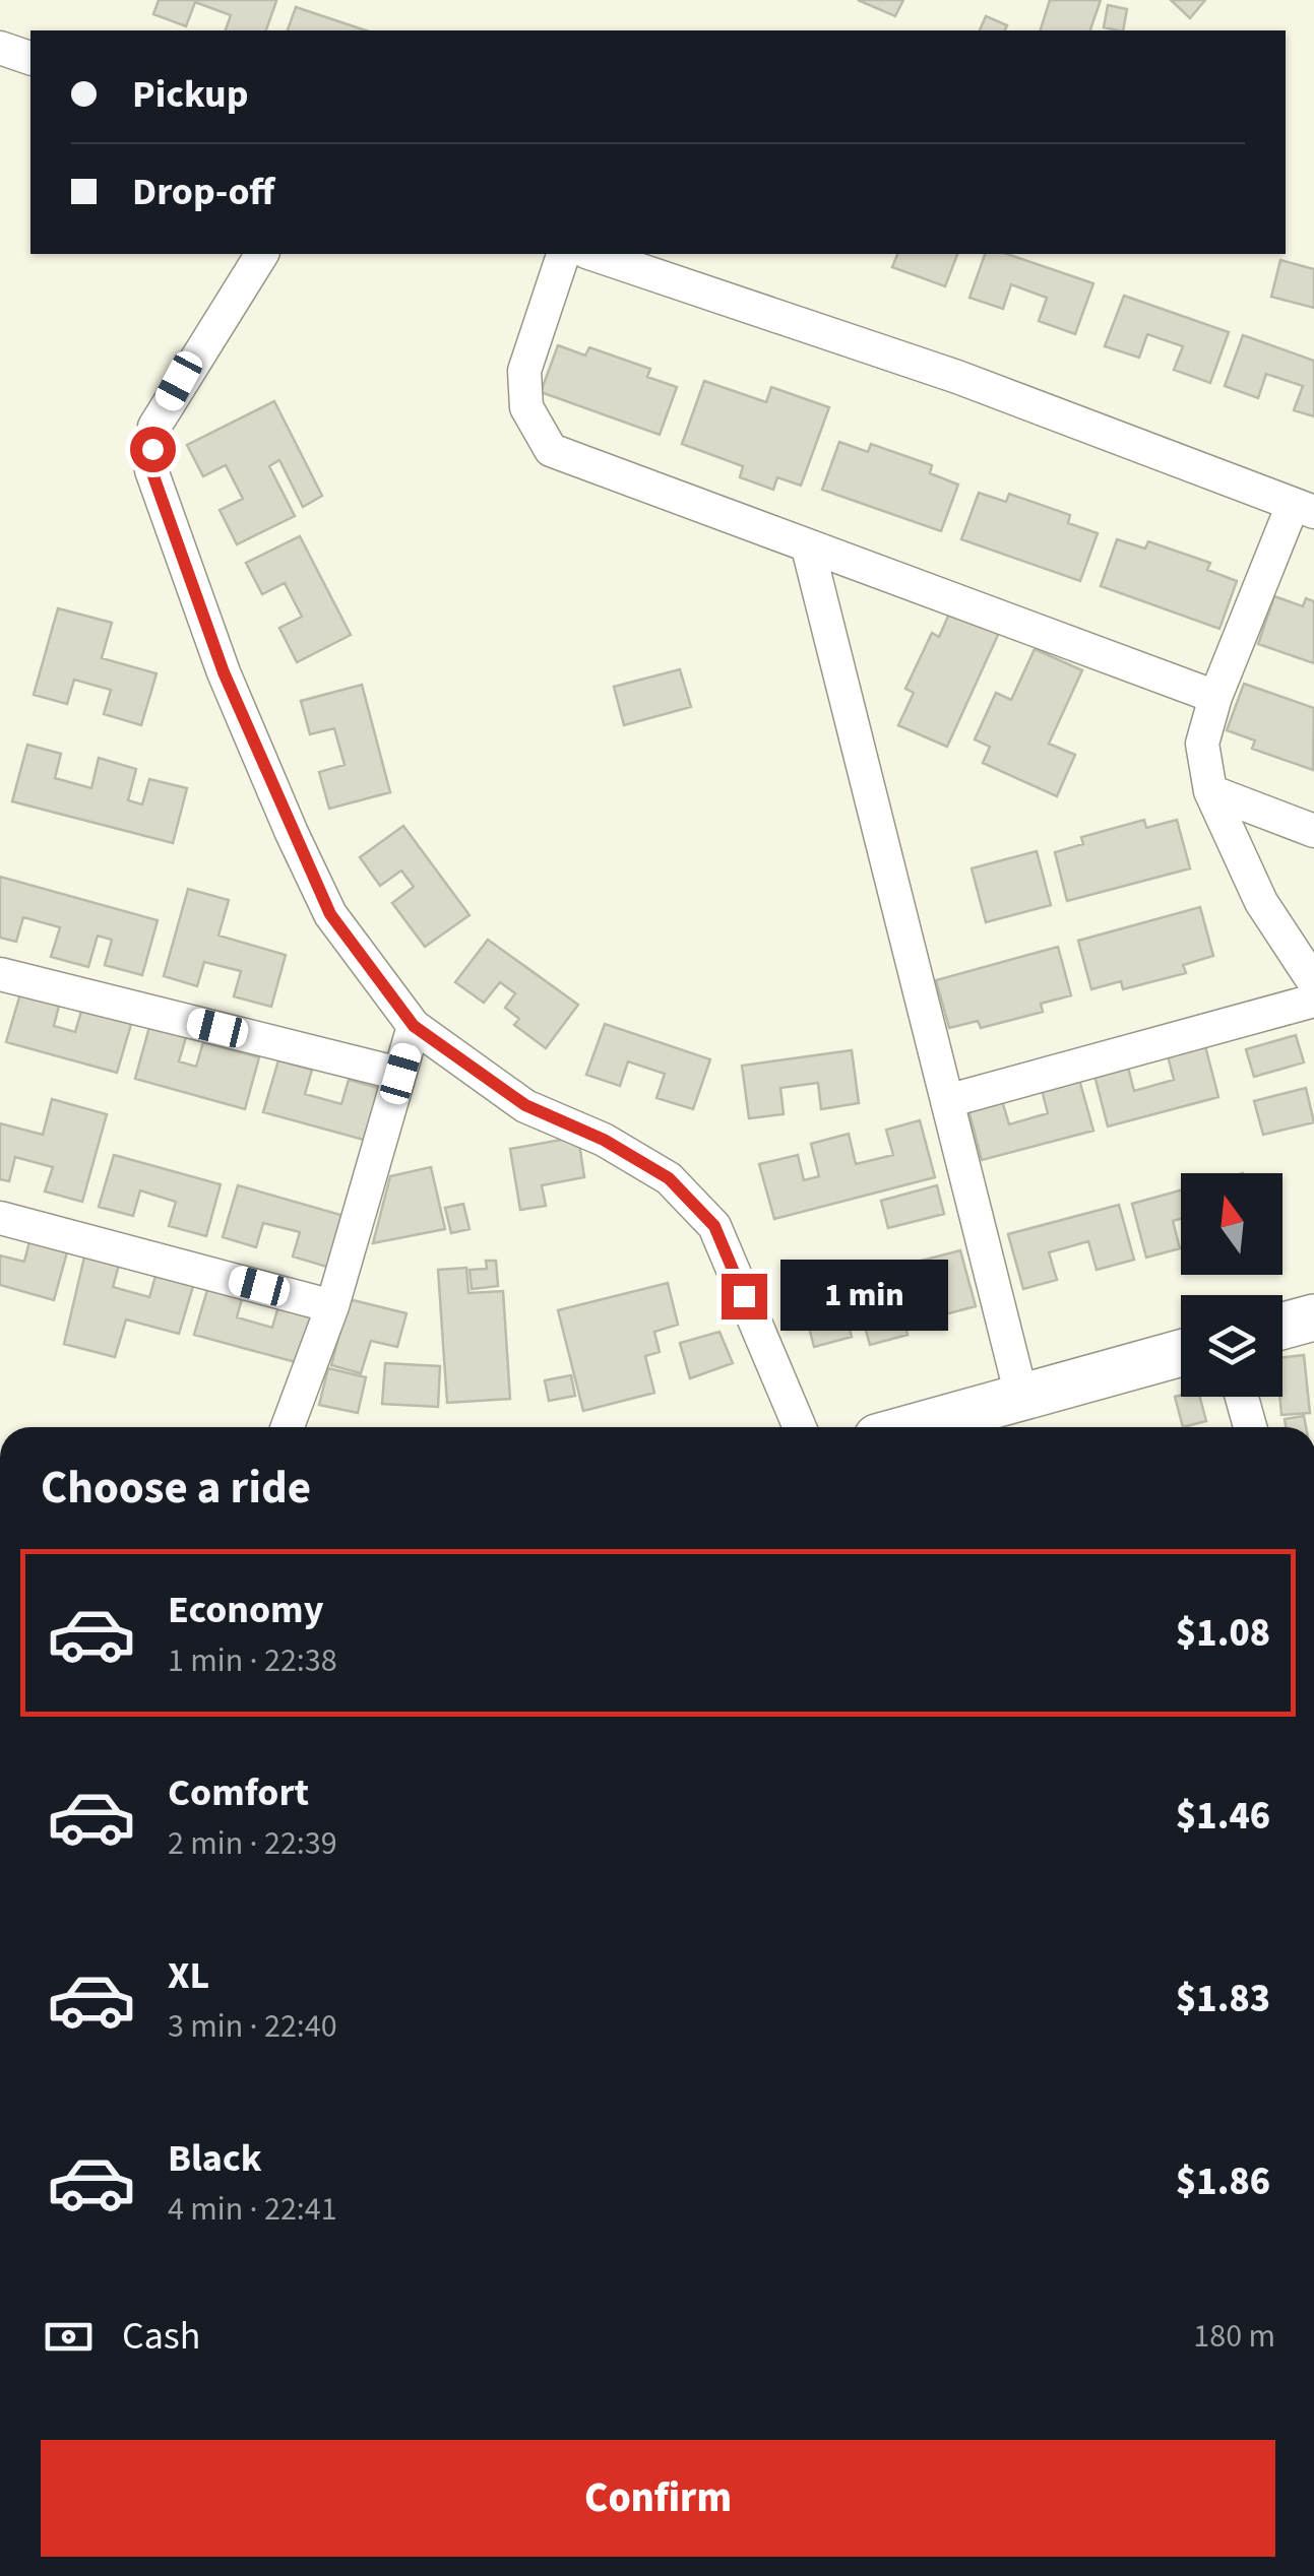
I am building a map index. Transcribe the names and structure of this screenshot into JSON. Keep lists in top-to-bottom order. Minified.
{"north":"top","page":{"banner":["Pickup","Drop-off"],"bubble":"1 min","heading":"Choose a ride","list":[{"name":"Economy","note":"1 min · 22:38","value":"$1.08"},{"name":"Comfort","note":"2 min · 22:39","value":"$1.46"},{"name":"XL","note":"3 min · 22:40","value":"$1.83"},{"name":"Black","note":"4 min · 22:41","value":"$1.86"}],"pay":["Cash","180 m"],"buttons":"Confirm"}}
